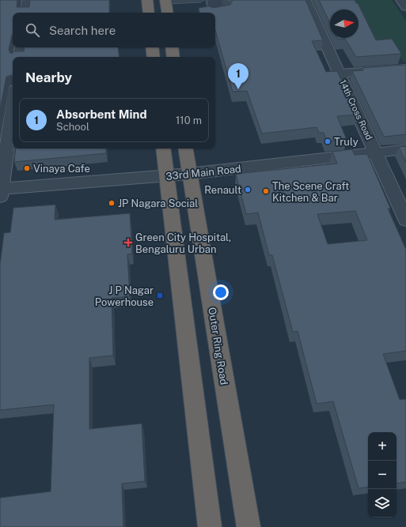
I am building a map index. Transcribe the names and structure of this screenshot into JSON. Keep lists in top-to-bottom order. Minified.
{"streets":{"highway":["Outer Ring Road"],"street":["14th Cross Road","33rd Main Road"]},"crossings":[["14th Cross Road","33rd Main Road"],["33rd Main Road","Outer Ring Road"]],"places":{"other":["Truly","Vinaya Cafe","Renault","The Scene Craft Kitchen & Bar","JP Nagara Social"],"health":["Green City Hospital, Bengaluru Urban"],"transit":["J P Nagar Powerhouse"]},"north":"right","page":{"search":"Search here","heading":"Nearby","pins":"1","list":[{"mark":"1","name":"Absorbent Mind","note":"School","value":"110 m"}],"map_buttons":["+","−"]}}
